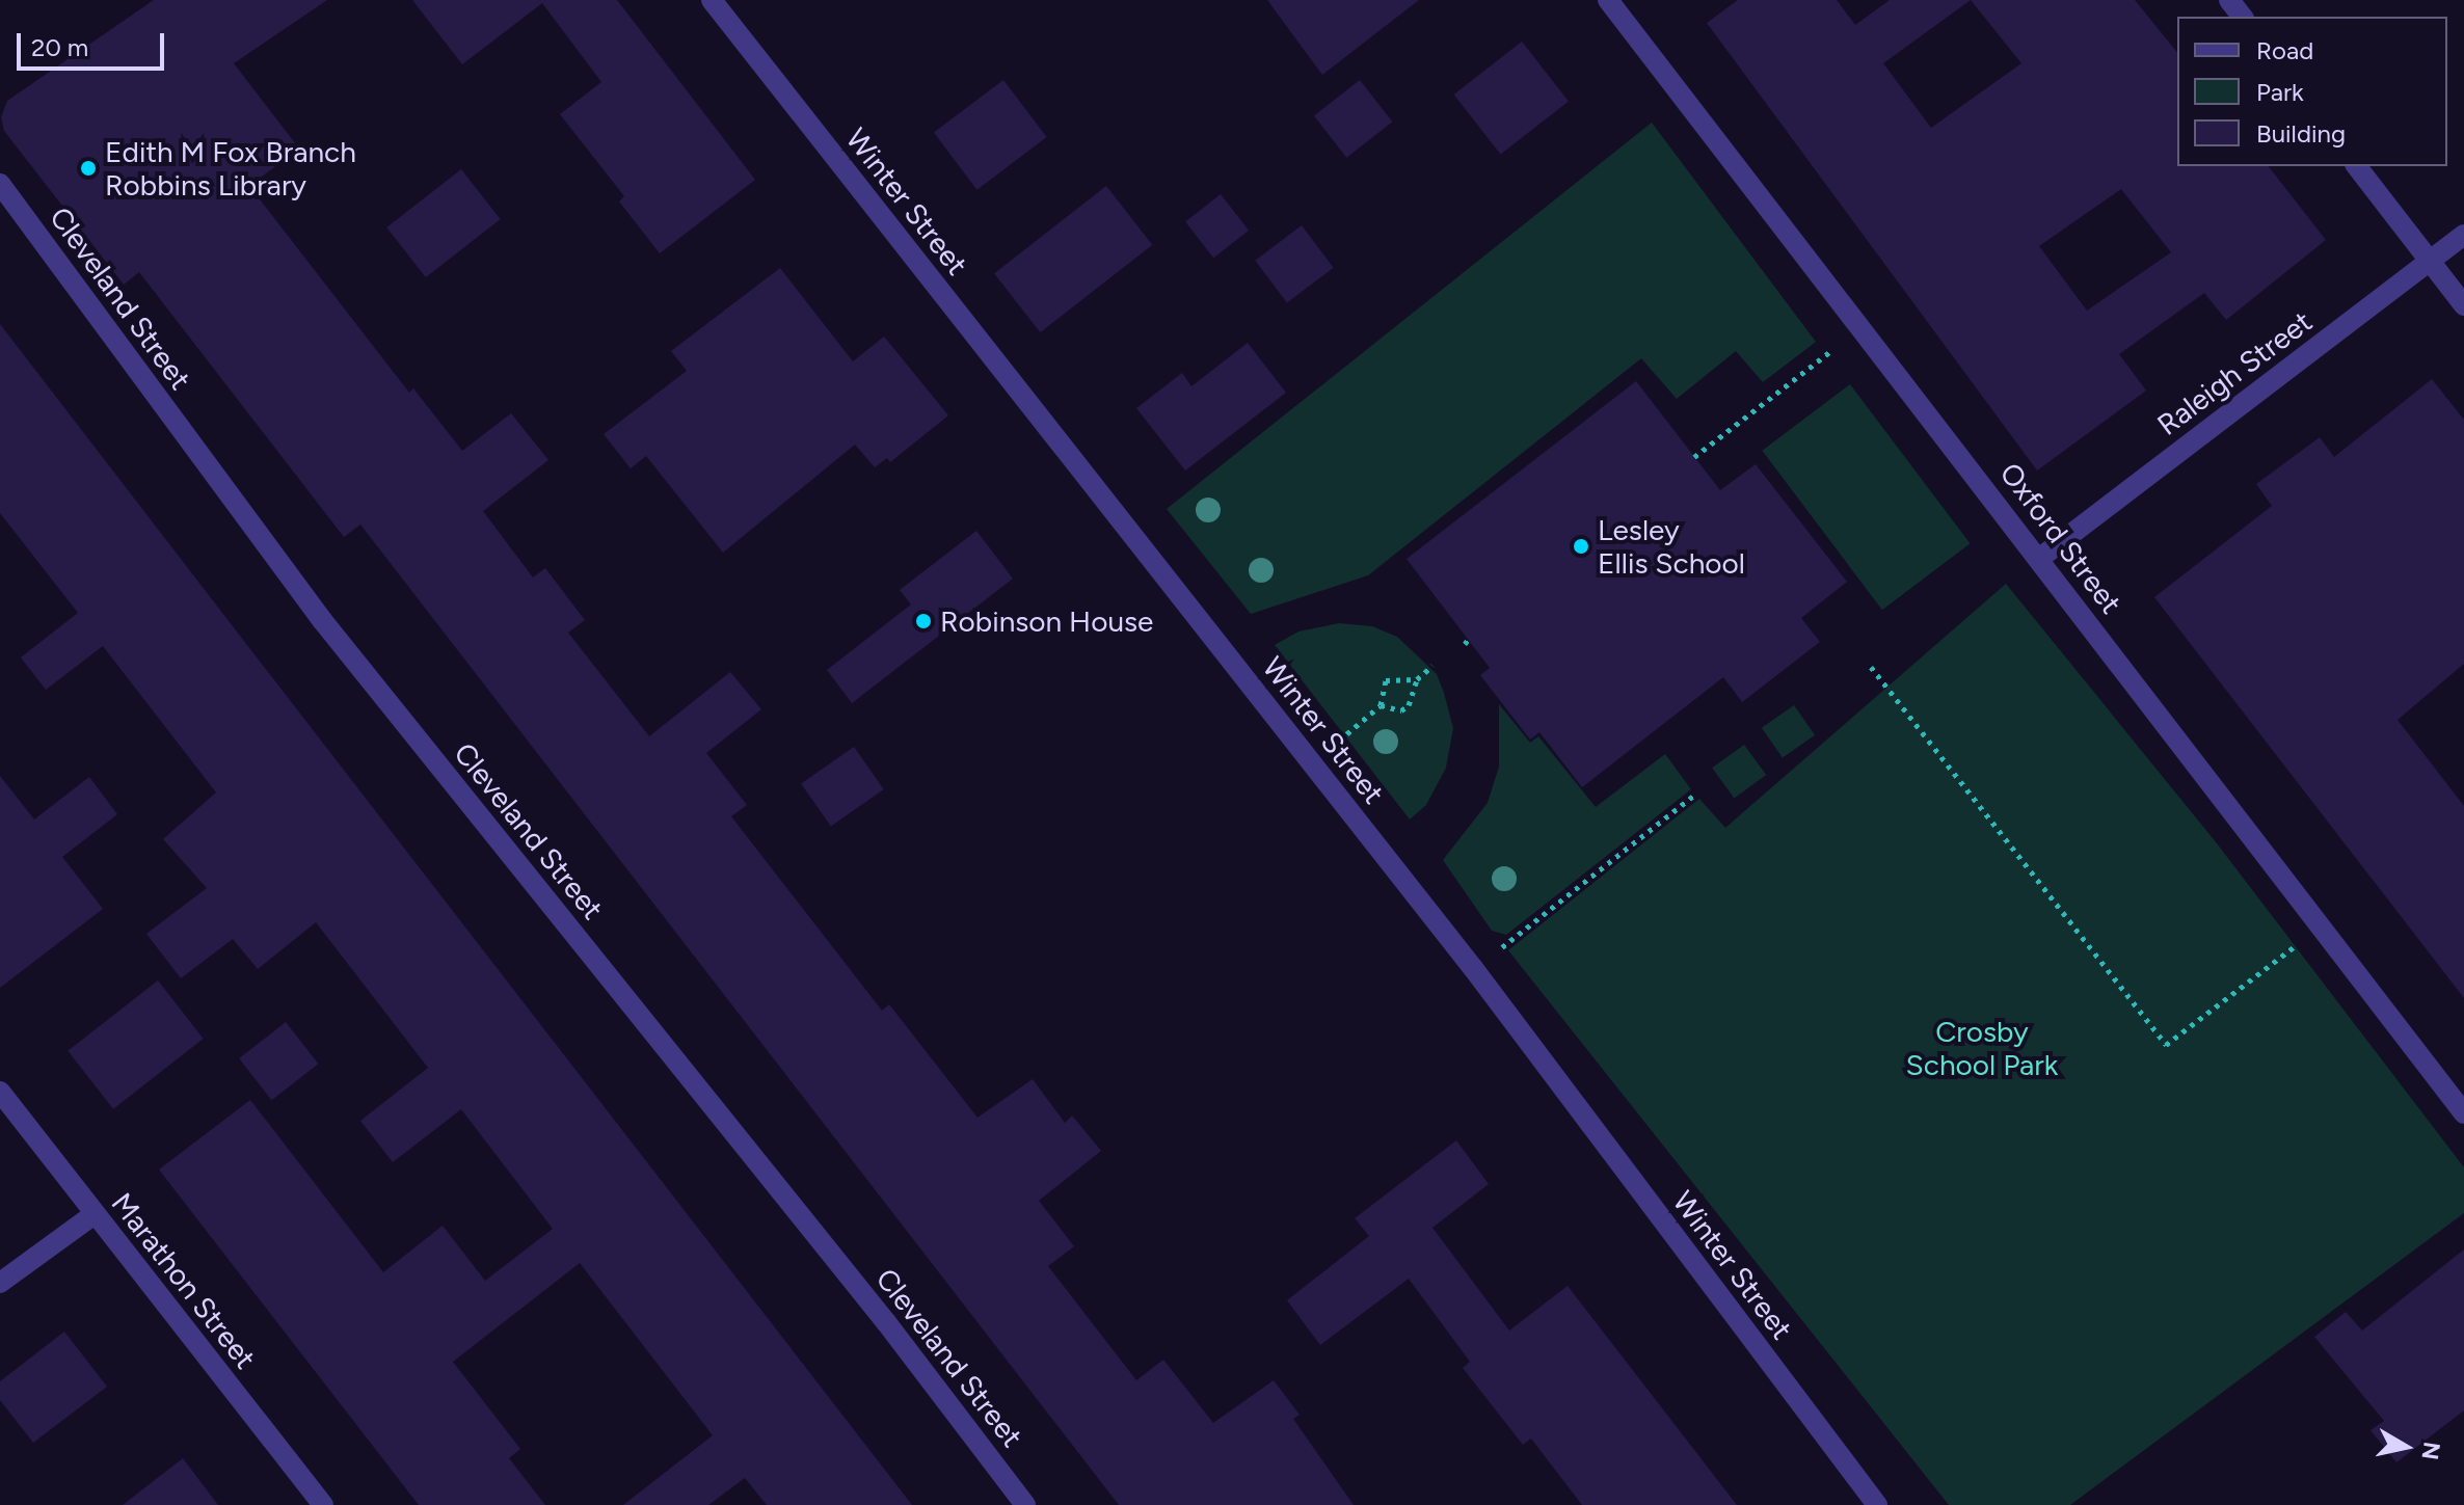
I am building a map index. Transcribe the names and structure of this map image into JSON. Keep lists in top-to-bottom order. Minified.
{"streets":{"street":["Winter Street","Cleveland Street","Raleigh Street","Oxford Street","Marathon Street"]},"crossings":[["Raleigh Street","Oxford Street"]],"parks":["Crosby School Park"],"places":["Edith M Fox Branch Robbins Library","Lesley Ellis School","Robinson House"],"legend":["Road","Park","Building"],"scale_bar":"20 m","north":"right"}
